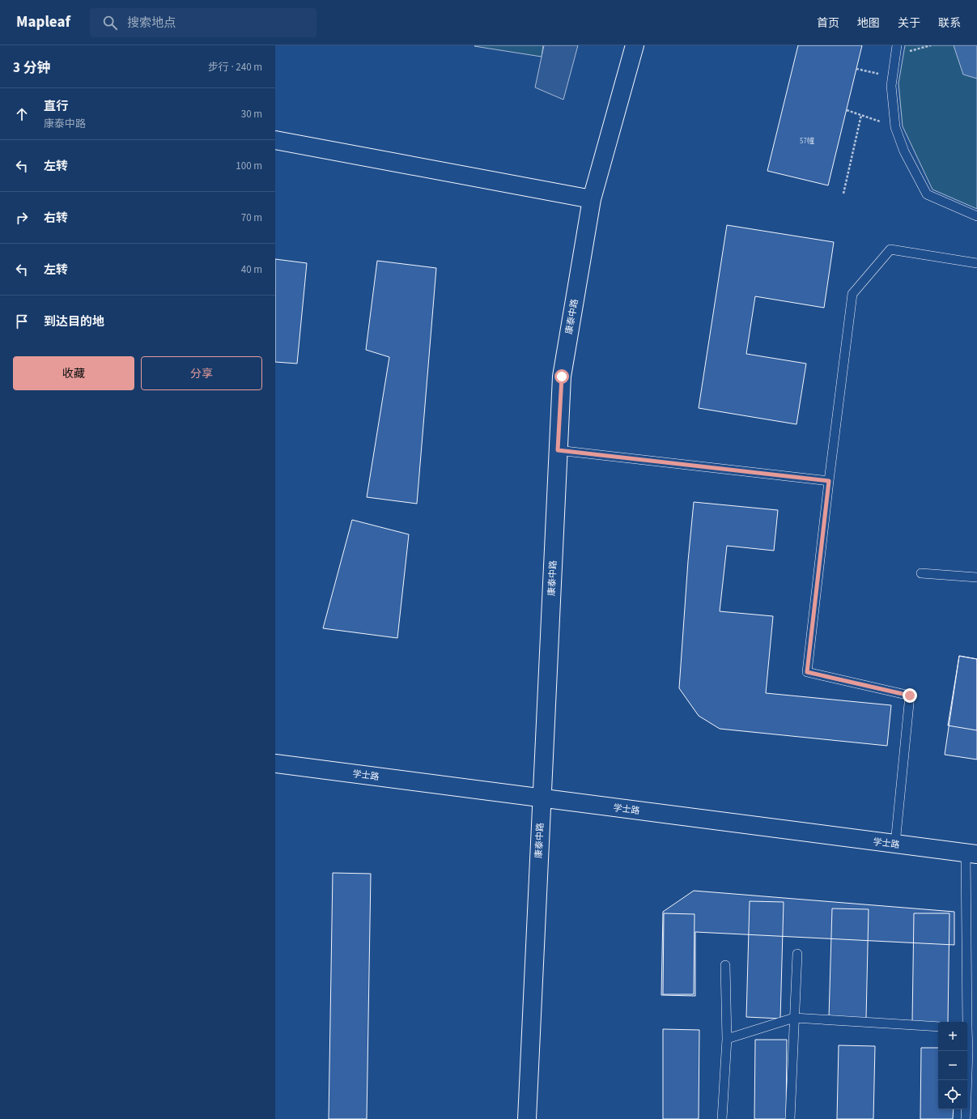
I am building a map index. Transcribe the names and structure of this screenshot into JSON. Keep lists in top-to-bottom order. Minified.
{"streets":{"street":["康泰中路","学士路"]},"crossings":[["康泰中路","学士路"]],"house_numbers":["57幢"],"page":{"header":"Mapleaf","search":"搜索地点","nav":["首页","地图","关于","联系"],"heading":["3 分钟","步行 · 240 m"],"list":[["直行","康泰中路","30 m"],["左转","100 m"],["右转","70 m"],["左转","40 m"],"到达目的地"],"buttons":["收藏","分享"],"map_buttons":["+","−"]}}
